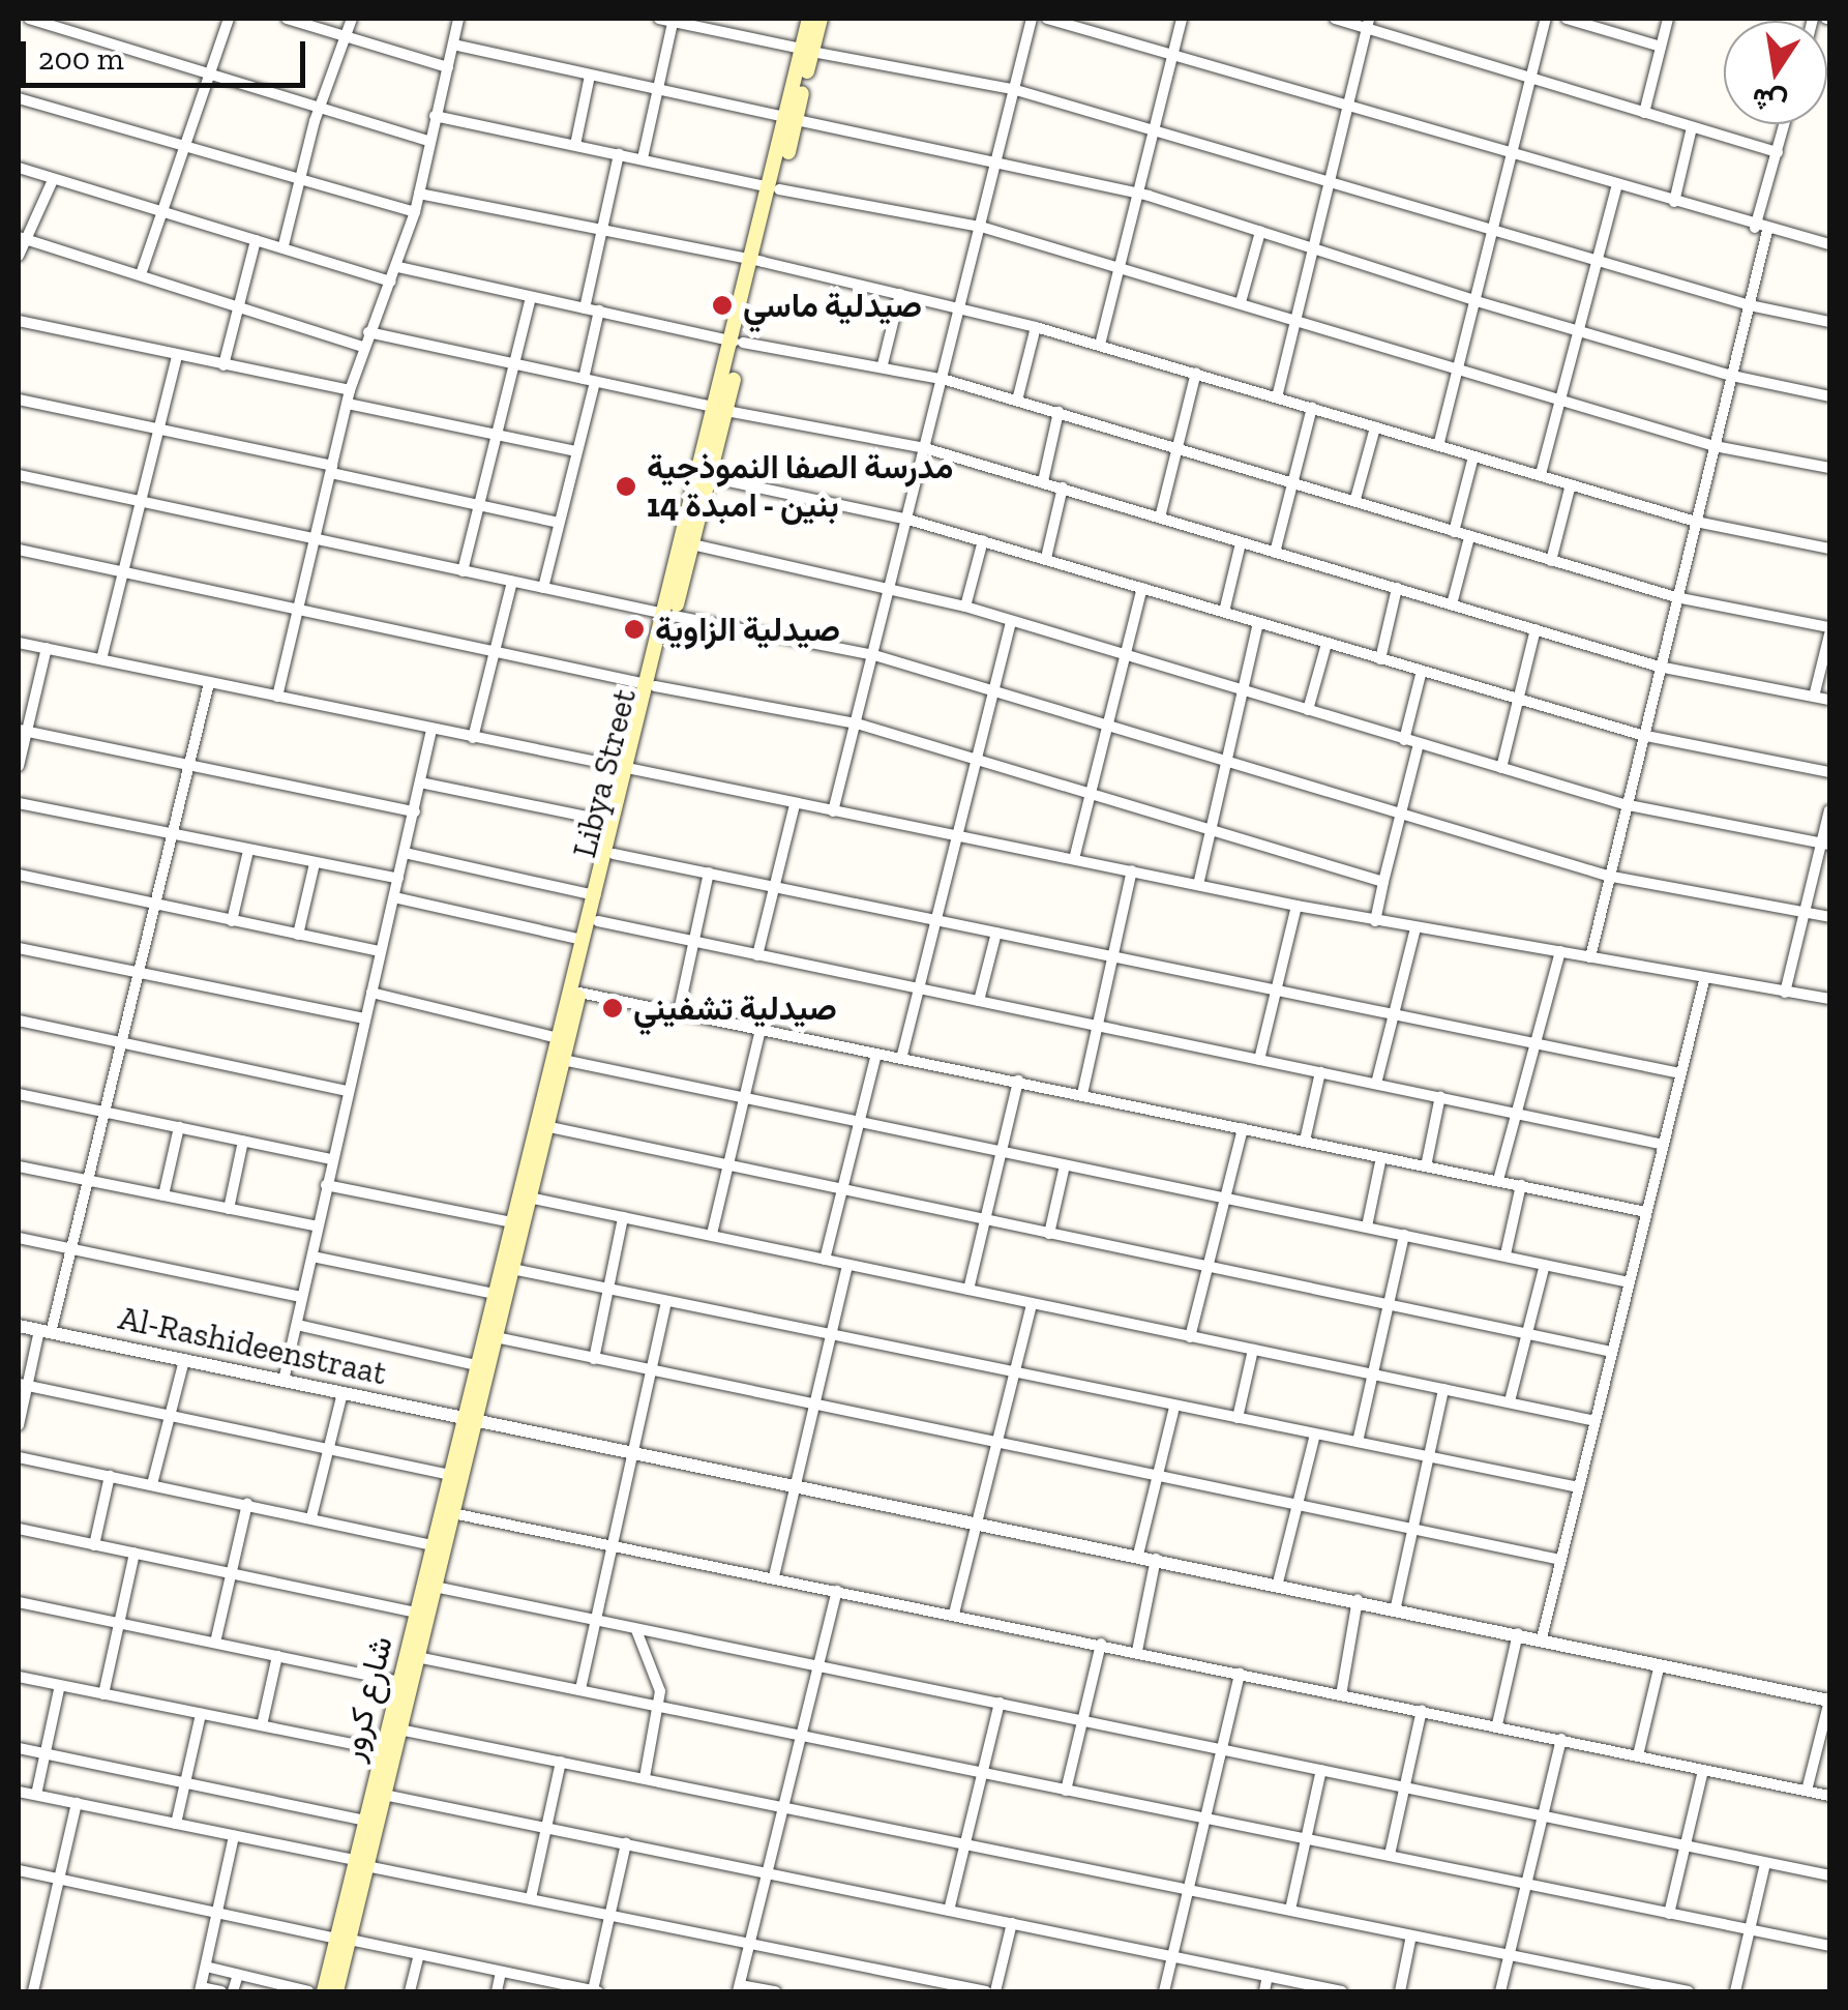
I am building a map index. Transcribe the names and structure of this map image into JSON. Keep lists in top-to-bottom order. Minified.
{"streets":{"main road":["Libya Street","شارع كرور"],"street":["Al-Rashideenstraat"]},"crossings":[["Libya Street","Al-Rashideenstraat"],["Libya Street","شارع كرور"],["Al-Rashideenstraat","شارع كرور"]],"places":["صيدلية ماسي","مدرسة الصفا النموذجية بنين - امبدة 14","صيدلية الزاوية","صيدلية تشفيني"],"scale_bar":"200 m","north":"bottom"}
